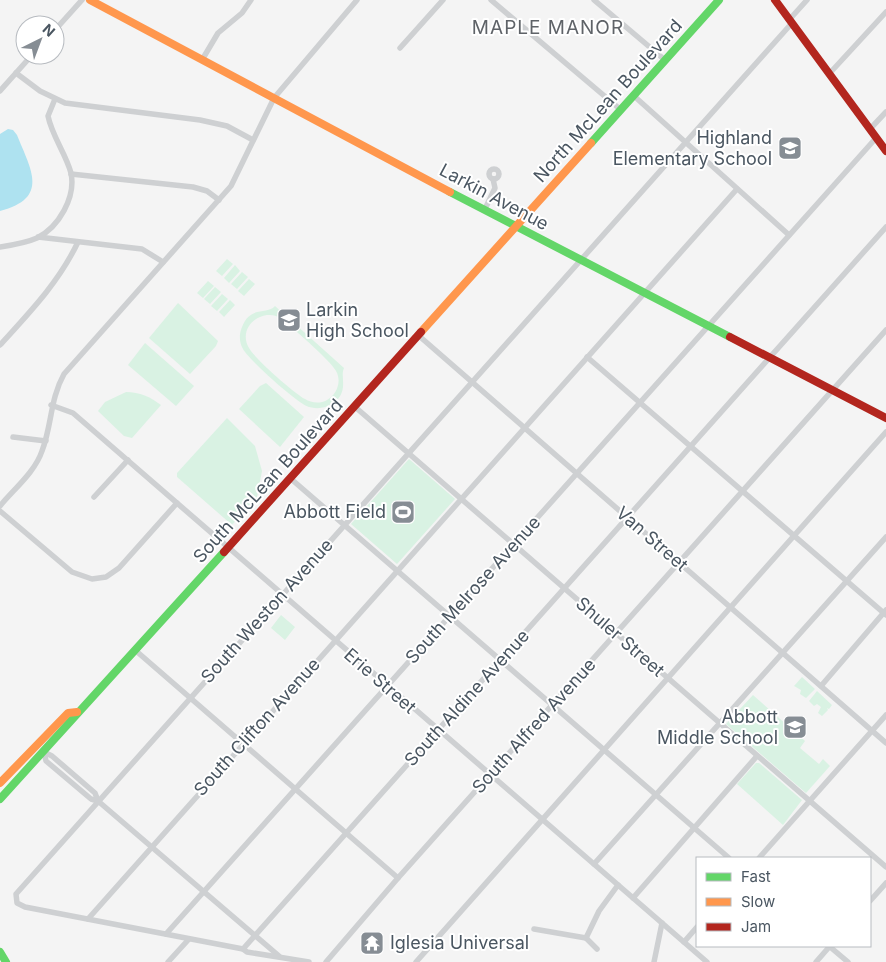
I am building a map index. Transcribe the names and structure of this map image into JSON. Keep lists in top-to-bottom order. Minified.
{"streets":{"main road":["North McLean Boulevard","Larkin Avenue","South McLean Boulevard"],"street":["Van Street","South Melrose Avenue","South Weston Avenue","Shuler Street","Erie Street","South Aldine Avenue","South Alfred Avenue","South Clifton Avenue"]},"crossings":[["North McLean Boulevard","Larkin Avenue"],["North McLean Boulevard","South McLean Boulevard"],["Larkin Avenue","South Melrose Avenue"],["Larkin Avenue","South Weston Avenue"],["Larkin Avenue","South Aldine Avenue"],["Larkin Avenue","South Alfred Avenue"],["Larkin Avenue","South Clifton Avenue"],["South McLean Boulevard","Van Street"],["South McLean Boulevard","Shuler Street"],["South McLean Boulevard","Erie Street"],["Van Street","South Melrose Avenue"],["Van Street","South Weston Avenue"],["Van Street","South Aldine Avenue"],["Van Street","South Alfred Avenue"],["Van Street","South Clifton Avenue"],["South Melrose Avenue","Shuler Street"],["South Melrose Avenue","Erie Street"],["South Weston Avenue","Shuler Street"],["South Weston Avenue","Erie Street"],["South Weston Avenue","South Clifton Avenue"],["Shuler Street","South Aldine Avenue"],["Shuler Street","South Alfred Avenue"],["Shuler Street","South Clifton Avenue"],["Erie Street","South Aldine Avenue"],["Erie Street","South Alfred Avenue"],["Erie Street","South Clifton Avenue"]],"districts":["MAPLE MANOR"],"places":{"school or university":["Highland Elementary School","Larkin High School","Abbott Middle School"],"sports":["Abbott Field"],"temple":["Iglesia Universal"]},"legend":["Fast","Slow","Jam"],"north":"top right"}
